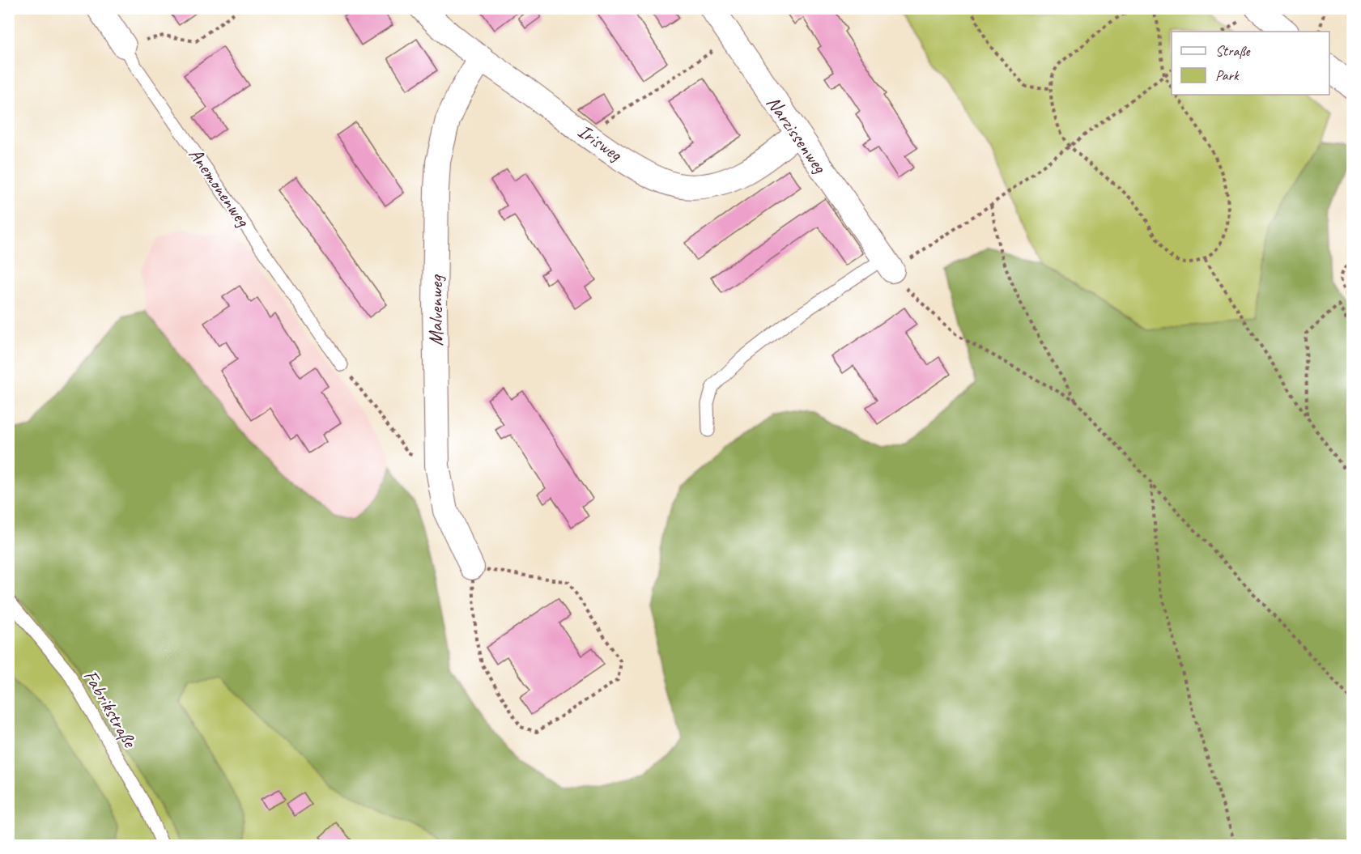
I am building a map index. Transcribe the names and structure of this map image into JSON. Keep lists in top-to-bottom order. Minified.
{"streets":{"street":["Narzissenweg","Irisweg","Anemonenweg","Malvenweg"],"lane":["Fabrikstraße"]},"crossings":[["Narzissenweg","Irisweg"],["Irisweg","Malvenweg"]],"legend":["Straße","Park"]}
